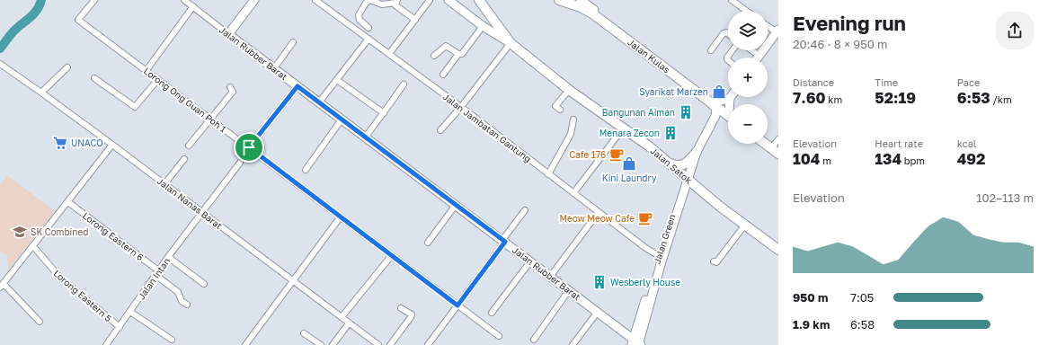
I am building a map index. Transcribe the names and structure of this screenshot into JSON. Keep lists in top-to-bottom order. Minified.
{"streets":{"main road":["Jalan Rubber Barat","Jalan Kulas","Jalan Satok","Jalan Green"],"street":["Lorong Ong Guan Poh 1","Jalan Jambatan Gantung","Jalan Nanas Barat","Lorong Eastern 6","Jalan Intan","Lorong Eastern 5"]},"crossings":[["Jalan Rubber Barat","Jalan Green"],["Jalan Kulas","Jalan Green"],["Jalan Jambatan Gantung","Jalan Green"],["Jalan Satok","Jalan Green"],["Jalan Nanas Barat","Jalan Intan"],["Lorong Eastern 6","Jalan Intan"],["Jalan Intan","Lorong Eastern 5"]],"places":{"shop":["Syarikat Marzen","Kini Laundry"],"building":["Bangunan Aiman","Menara Zecon","Wesberly House"],"supermarket":["UNACO"],"cafe":["Cafe 176","Meow Meow Cafe"],"school or university":["SK Combined"]},"page":{"heading":["Evening run","20:46 · 8 × 950 m"],"map_buttons":["+","−"],"stats":[["Distance","7.60 km"],["Time","52:19"],["Pace","6:53 /km"],["Elevation","104 m"],["Heart rate","134 bpm"],["kcal","492"]],"chart":["Elevation","102–113 m"],"list":[{"name":"950 m","note":"7:05"},{"name":"1.9 km","note":"6:58"}]}}
